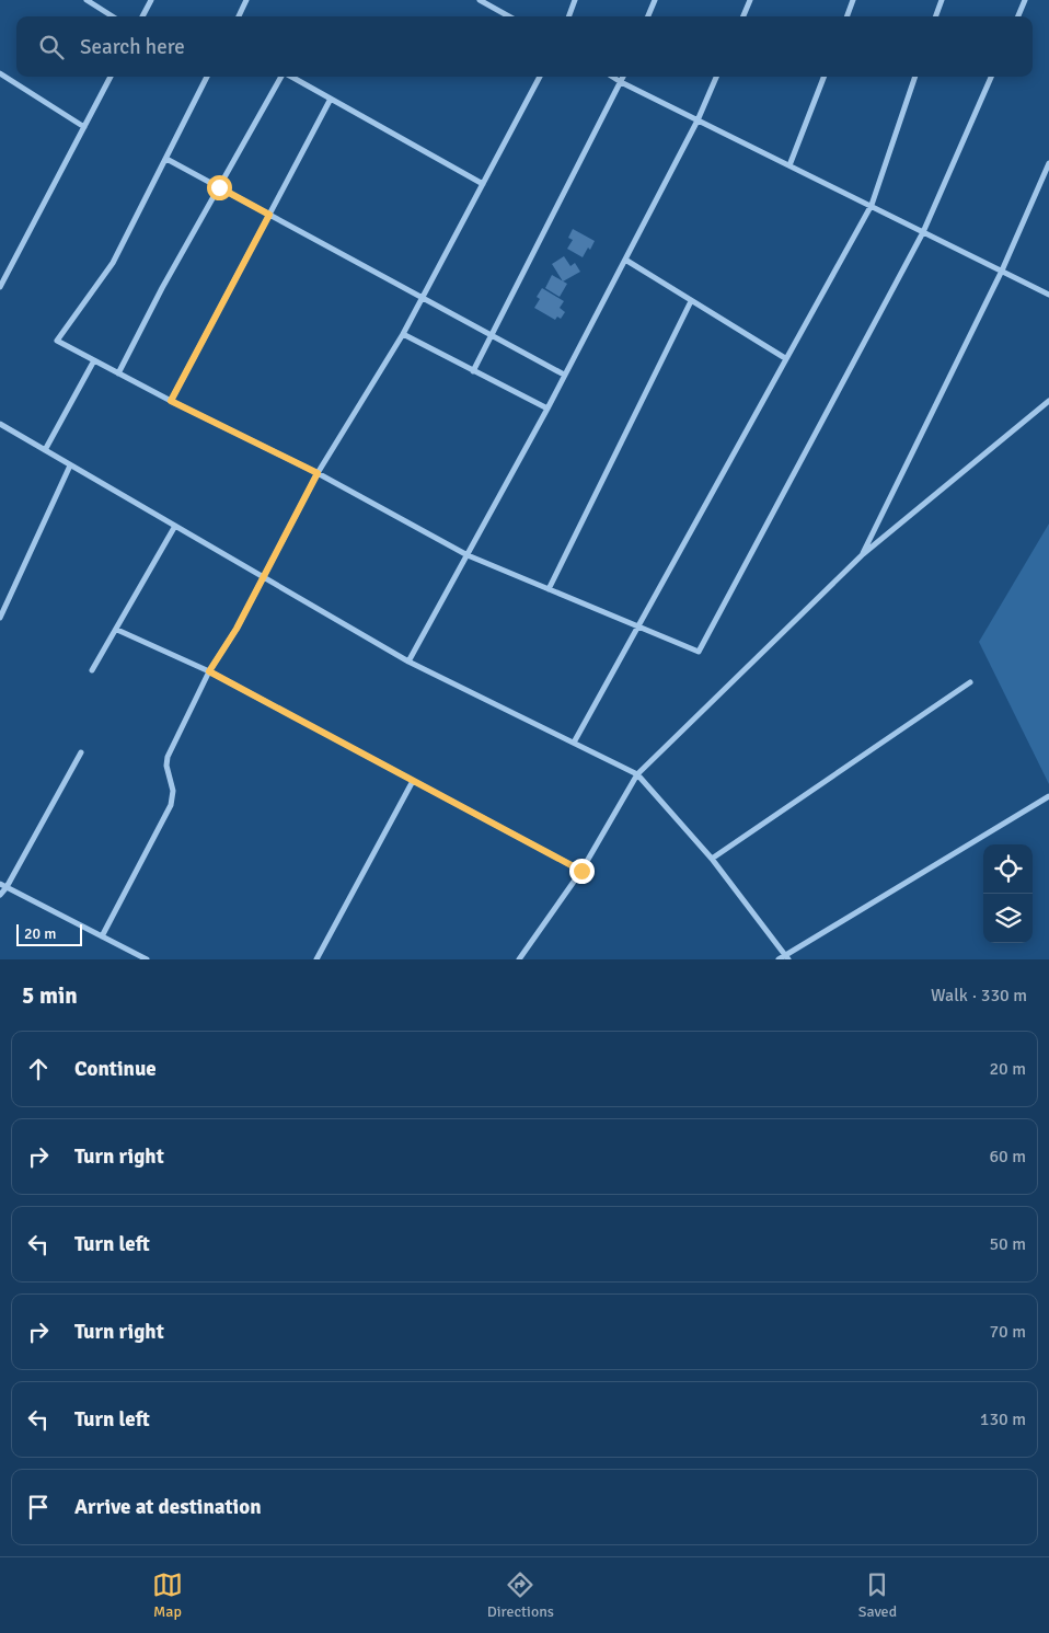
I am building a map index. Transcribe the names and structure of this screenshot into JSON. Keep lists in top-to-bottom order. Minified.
{"scale_bar":"20 m","page":{"search":"Search here","scale":"20 m","heading":["5 min","Walk · 330 m"],"list":[["Continue","20 m"],["Turn right","60 m"],["Turn left","50 m"],["Turn right","70 m"],["Turn left","130 m"],"Arrive at destination"],"nav":["Map","Directions","Saved"]}}
